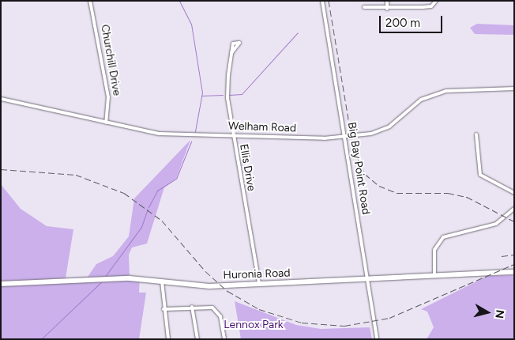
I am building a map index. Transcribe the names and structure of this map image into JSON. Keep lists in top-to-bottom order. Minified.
{"streets":{"main road":["Huronia Road"],"street":["Churchill Drive","Welham Road","Ellis Drive","Big Bay Point Road"]},"crossings":[["Churchill Drive","Welham Road"],["Welham Road","Ellis Drive"],["Welham Road","Big Bay Point Road"],["Ellis Drive","Huronia Road"],["Big Bay Point Road","Huronia Road"]],"parks":["Lennox Park"],"scale_bar":"200 m","north":"right"}
